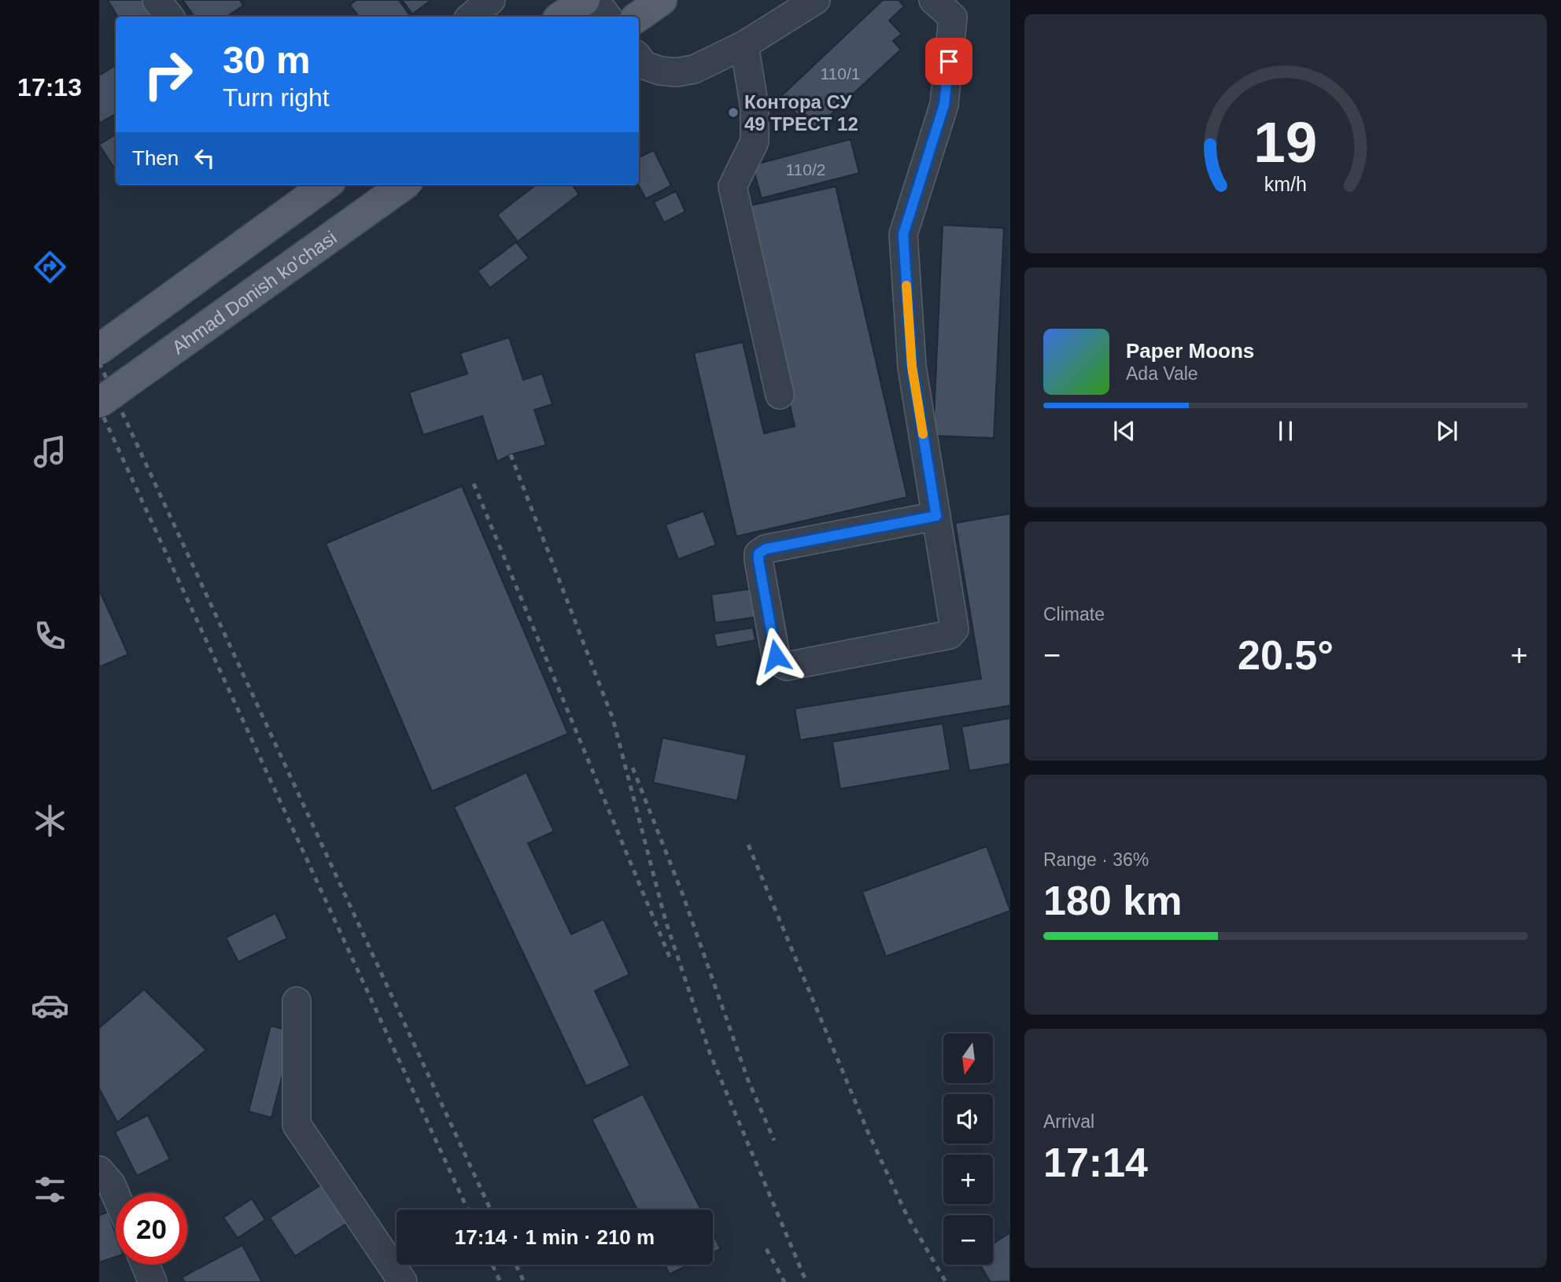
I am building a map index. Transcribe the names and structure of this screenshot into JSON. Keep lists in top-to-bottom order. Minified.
{"streets":{"main road":["Ahmad Donish ko'chasi"]},"places":["Контора СУ 49 ТРЕСТ 12"],"house_numbers":["110/1","110/2"],"north":"bottom","page":{"tabs":"17:13","turn":["30 m","Turn right"],"then":"Then","song":["Paper Moons","Ada Vale"],"tile":["Climate",["Range · 36%","180 km"],["Arrival","17:14"]],"heat":["−","20.5°","+"],"map_buttons":["+","−"],"limit":"20","trip":"17:14 · 1 min · 210 m","gauge":["19","km/h"]}}
